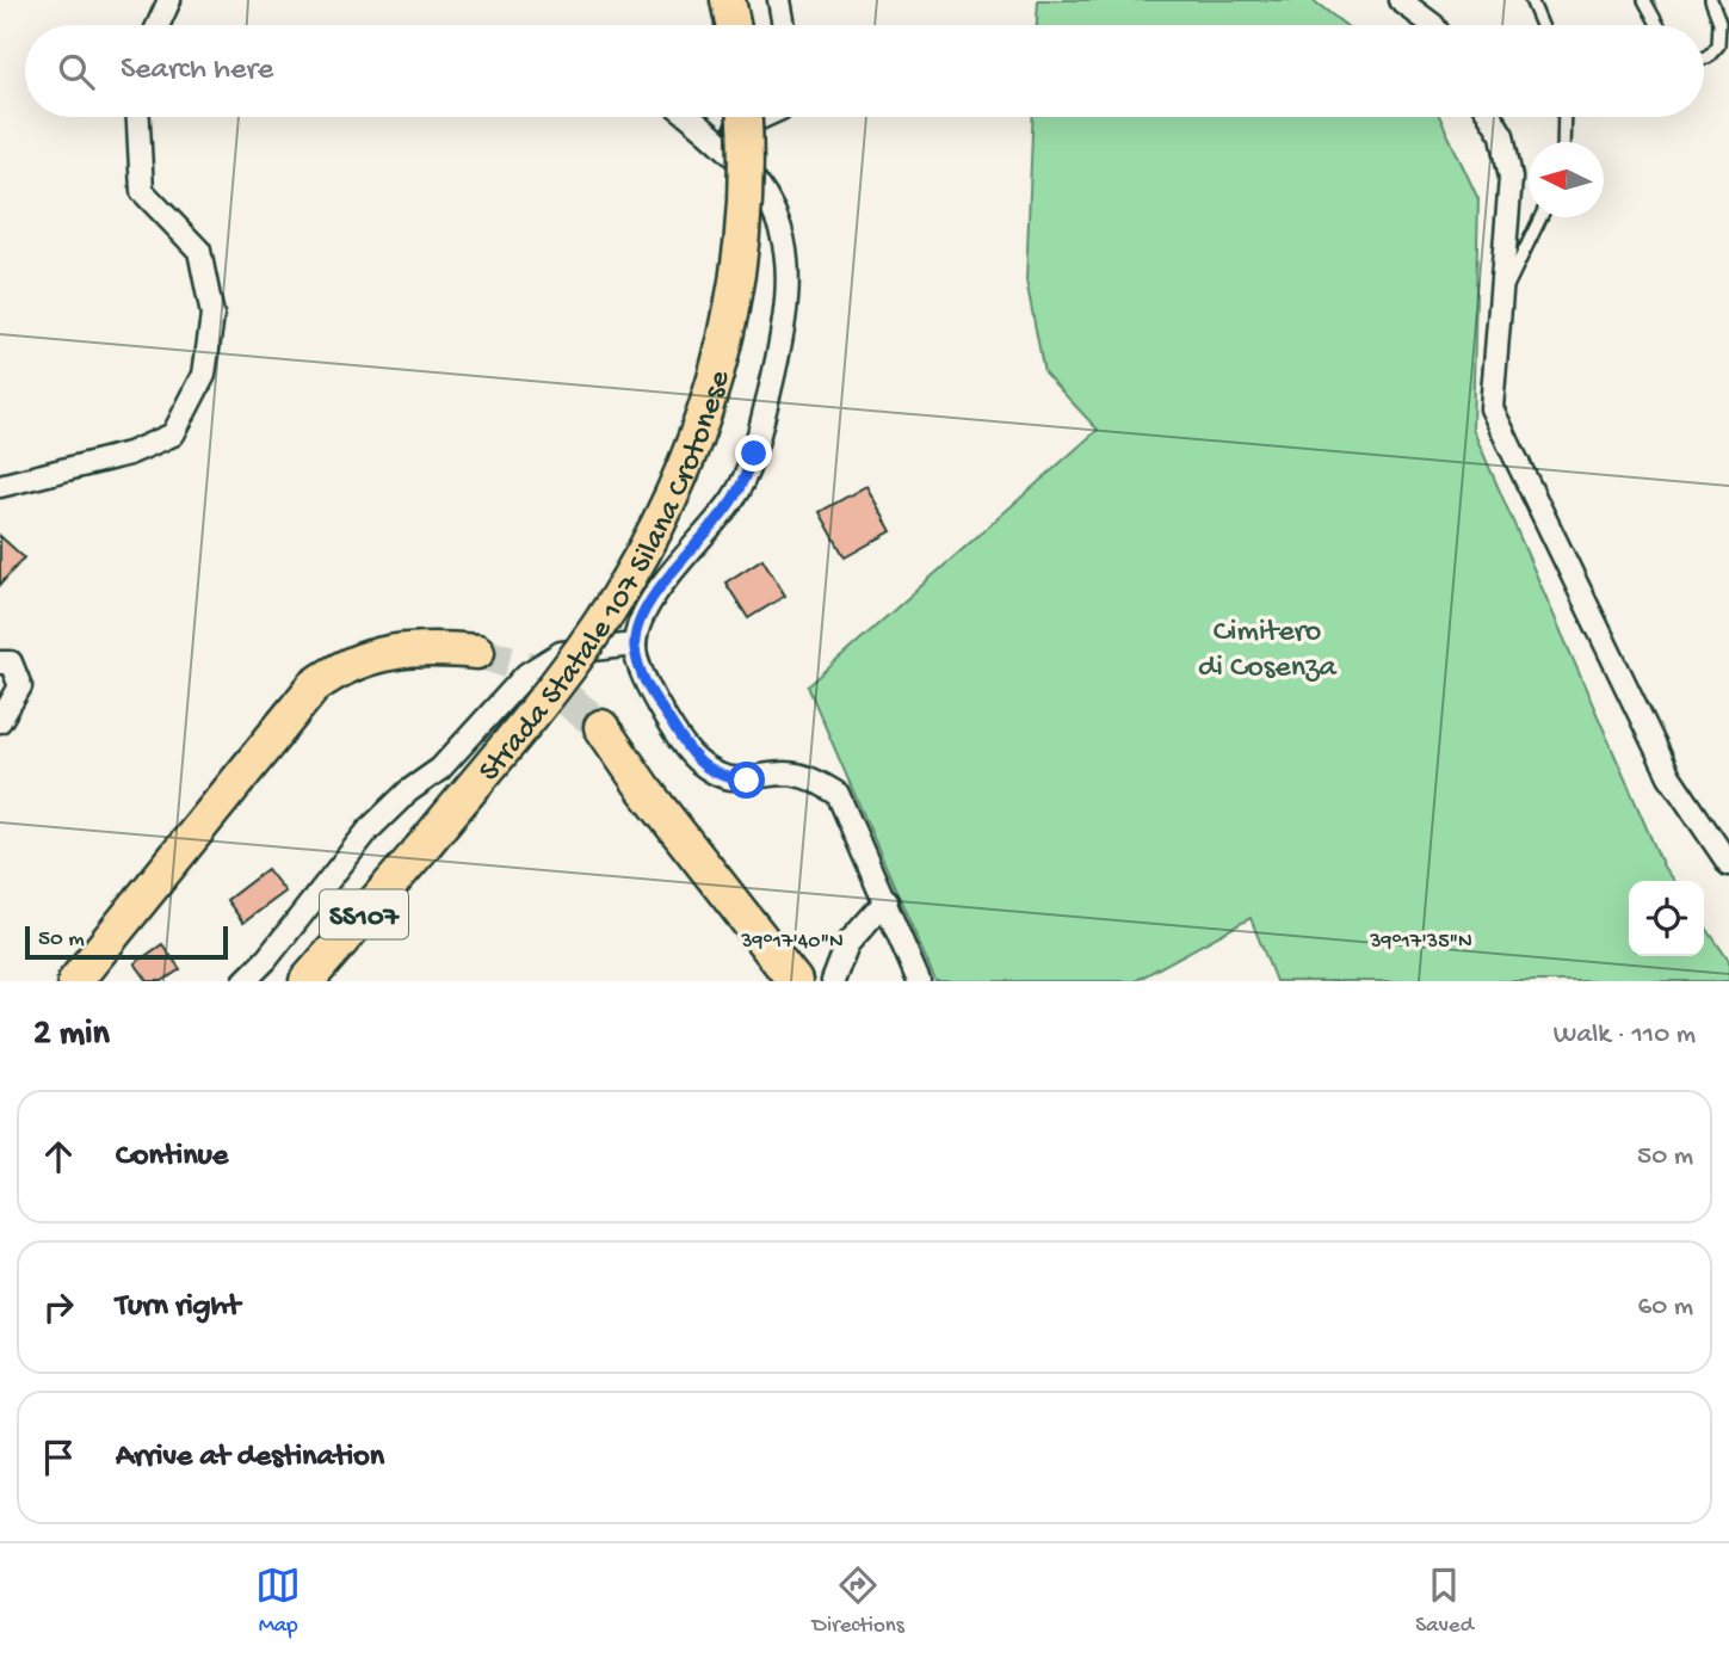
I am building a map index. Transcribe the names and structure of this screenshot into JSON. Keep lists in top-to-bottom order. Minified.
{"streets":{"main road":["Strada Statale 107 Silana Crotonese","SS107"]},"parks":["Cimitero di Cosenza"],"scale_bar":"50 m","north":"left","page":{"search":"Search here","scale":"50 m","heading":["2 min","Walk · 110 m"],"list":[["Continue","50 m"],["Turn right","60 m"],"Arrive at destination"],"nav":["Map","Directions","Saved"]},"coordinates":["39°17'40\"N","39°17'35\"N"]}
